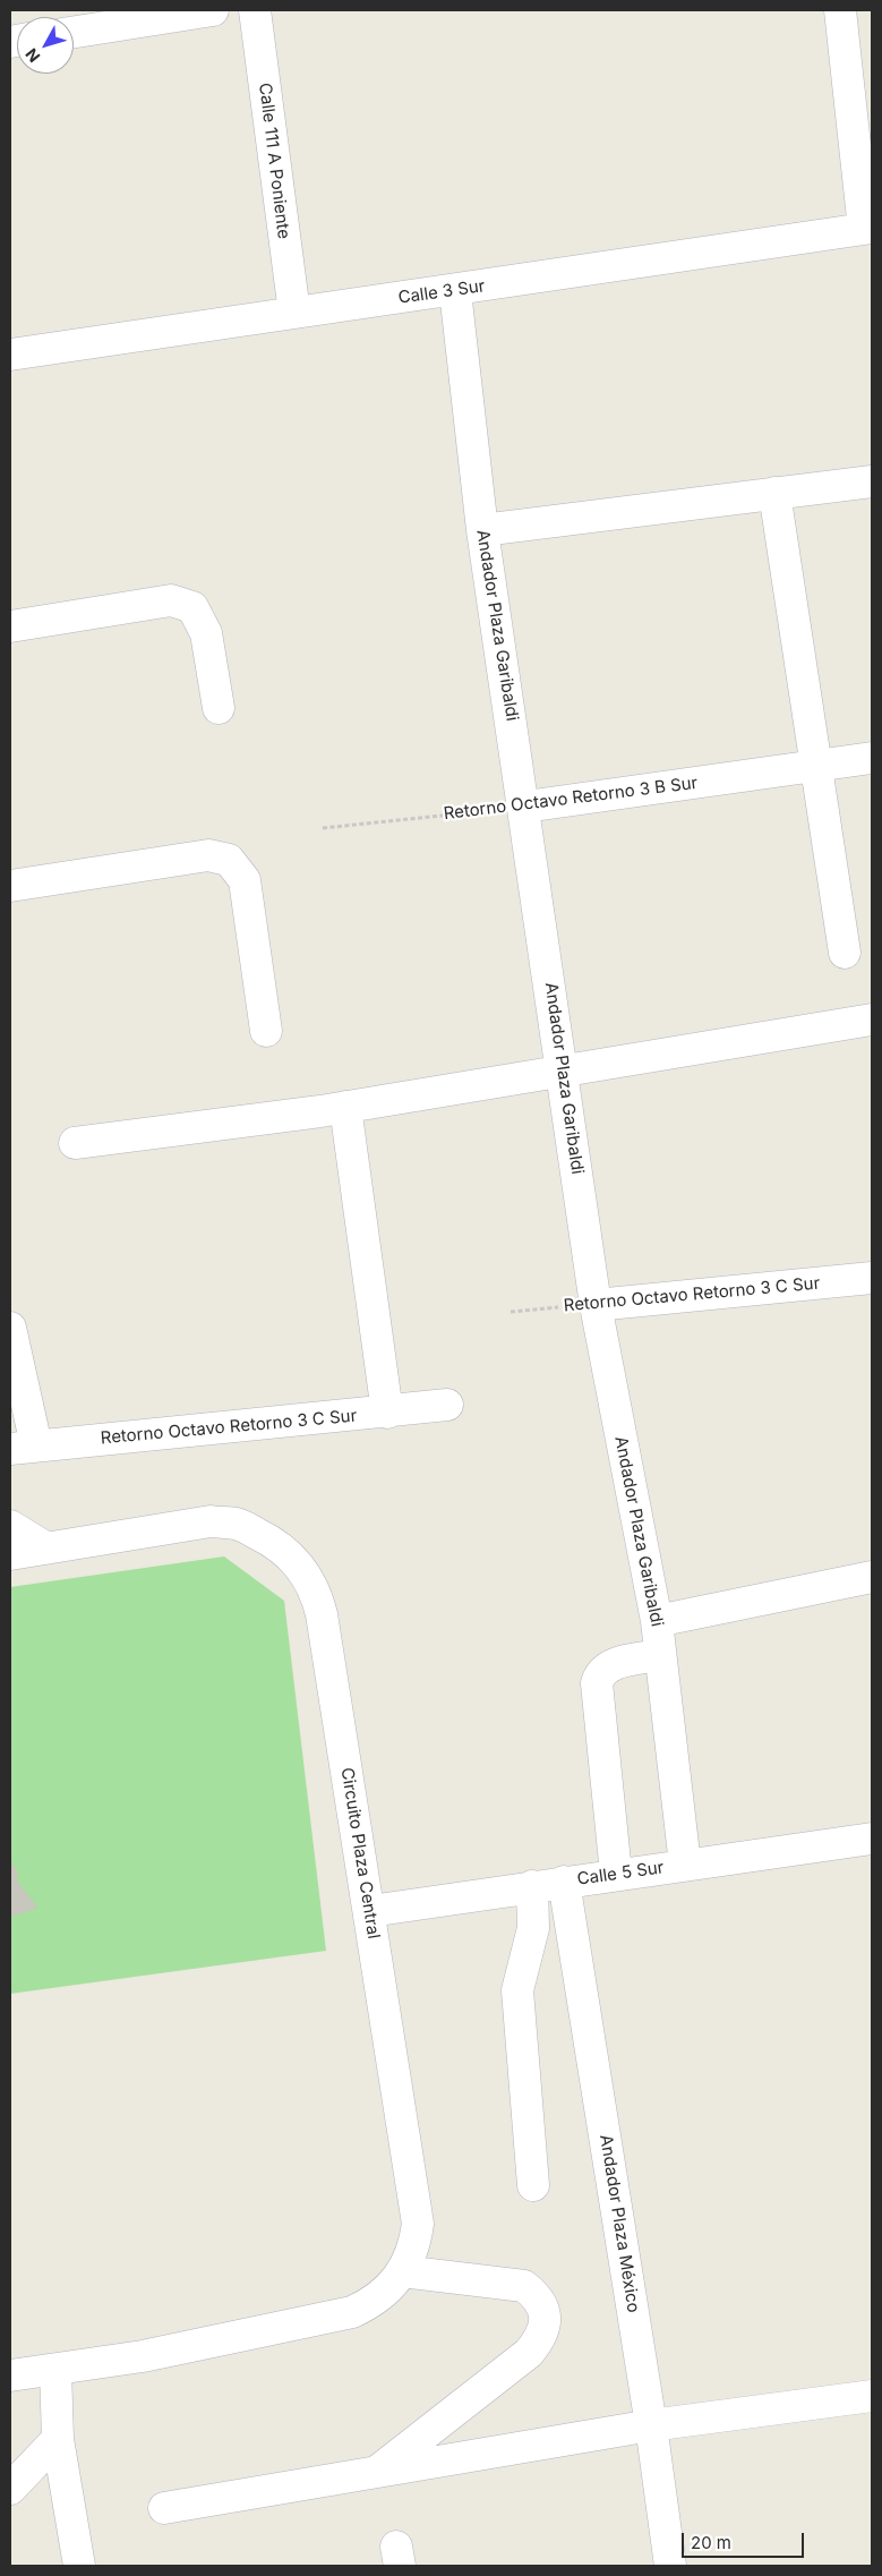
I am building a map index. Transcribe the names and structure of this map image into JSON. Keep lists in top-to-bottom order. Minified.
{"streets":{"street":["Calle 111 A Poniente","Calle 3 Sur","Andador Plaza Garibaldi","Retorno Octavo Retorno 3 B Sur","Retorno Octavo Retorno 3 C Sur","Circuito Plaza Central","Calle 5 Sur","Andador Plaza México"]},"crossings":[["Calle 111 A Poniente","Calle 3 Sur"],["Calle 3 Sur","Andador Plaza Garibaldi"],["Andador Plaza Garibaldi","Retorno Octavo Retorno 3 B Sur"],["Andador Plaza Garibaldi","Retorno Octavo Retorno 3 C Sur"],["Andador Plaza Garibaldi","Calle 5 Sur"],["Circuito Plaza Central","Calle 5 Sur"],["Calle 5 Sur","Andador Plaza México"]],"scale_bar":"20 m","north":"bottom left"}
